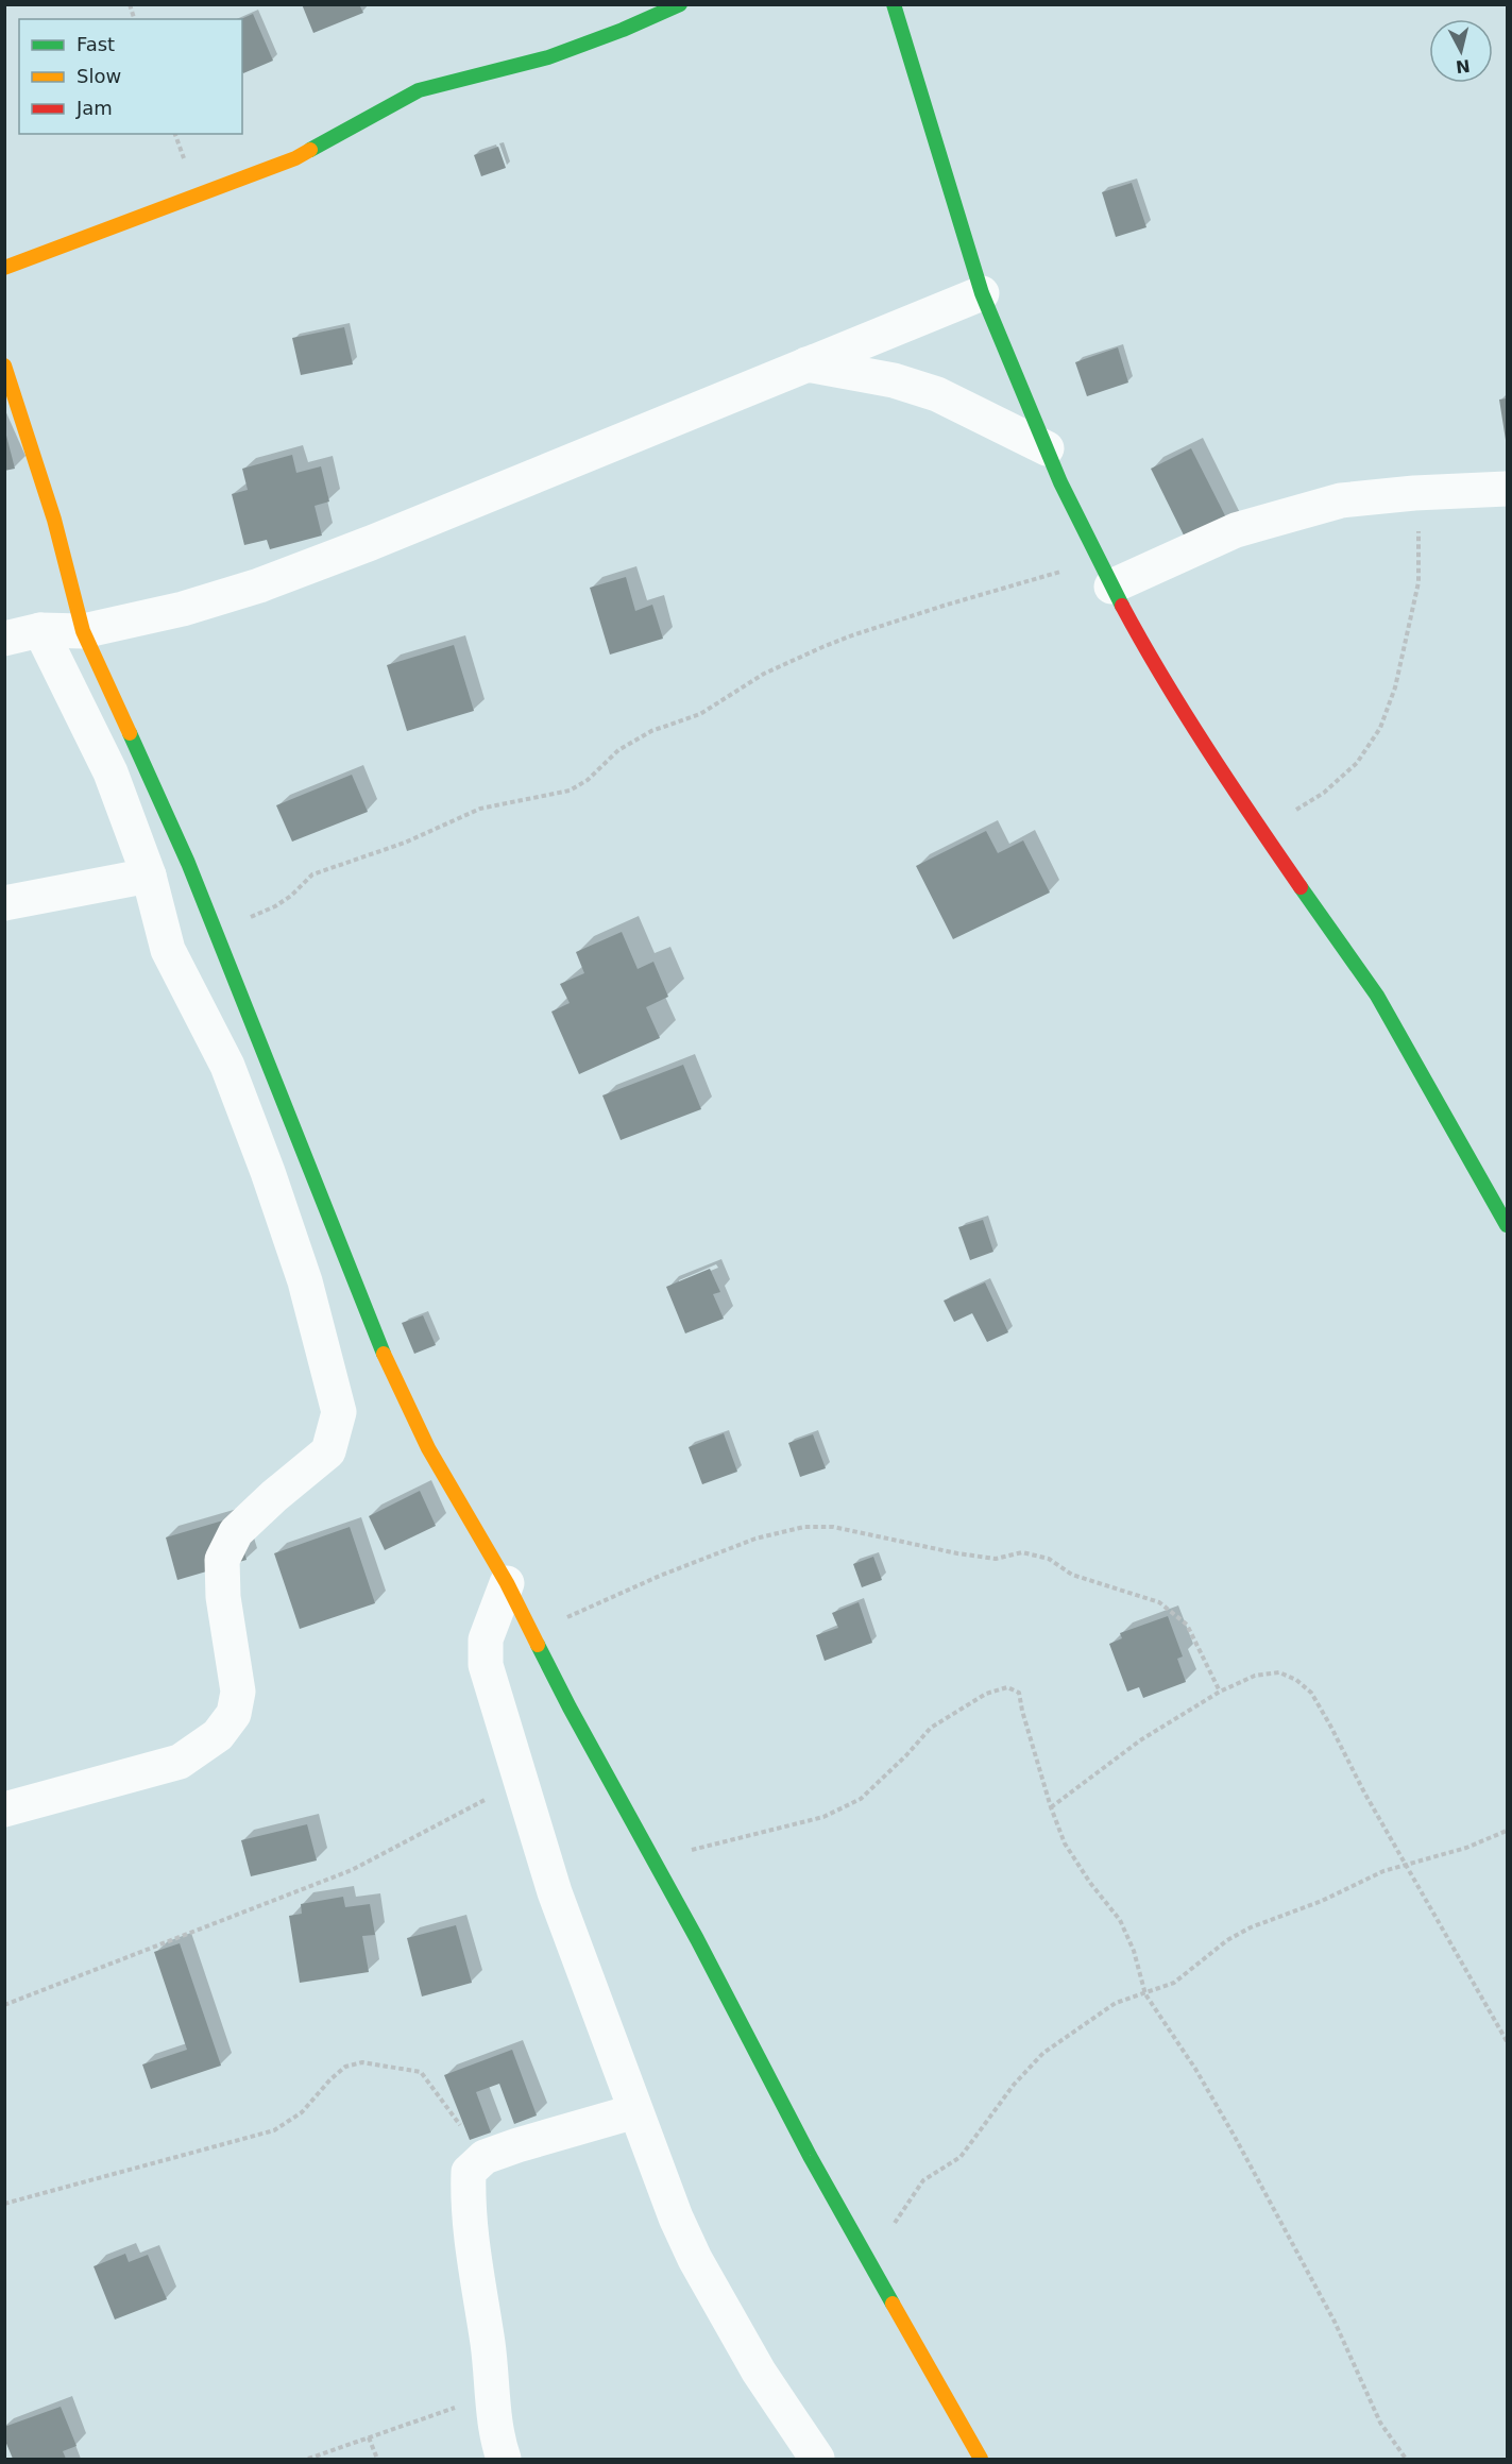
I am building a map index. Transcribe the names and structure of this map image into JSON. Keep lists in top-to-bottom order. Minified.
{"legend":["Fast","Slow","Jam"],"north":"bottom"}
